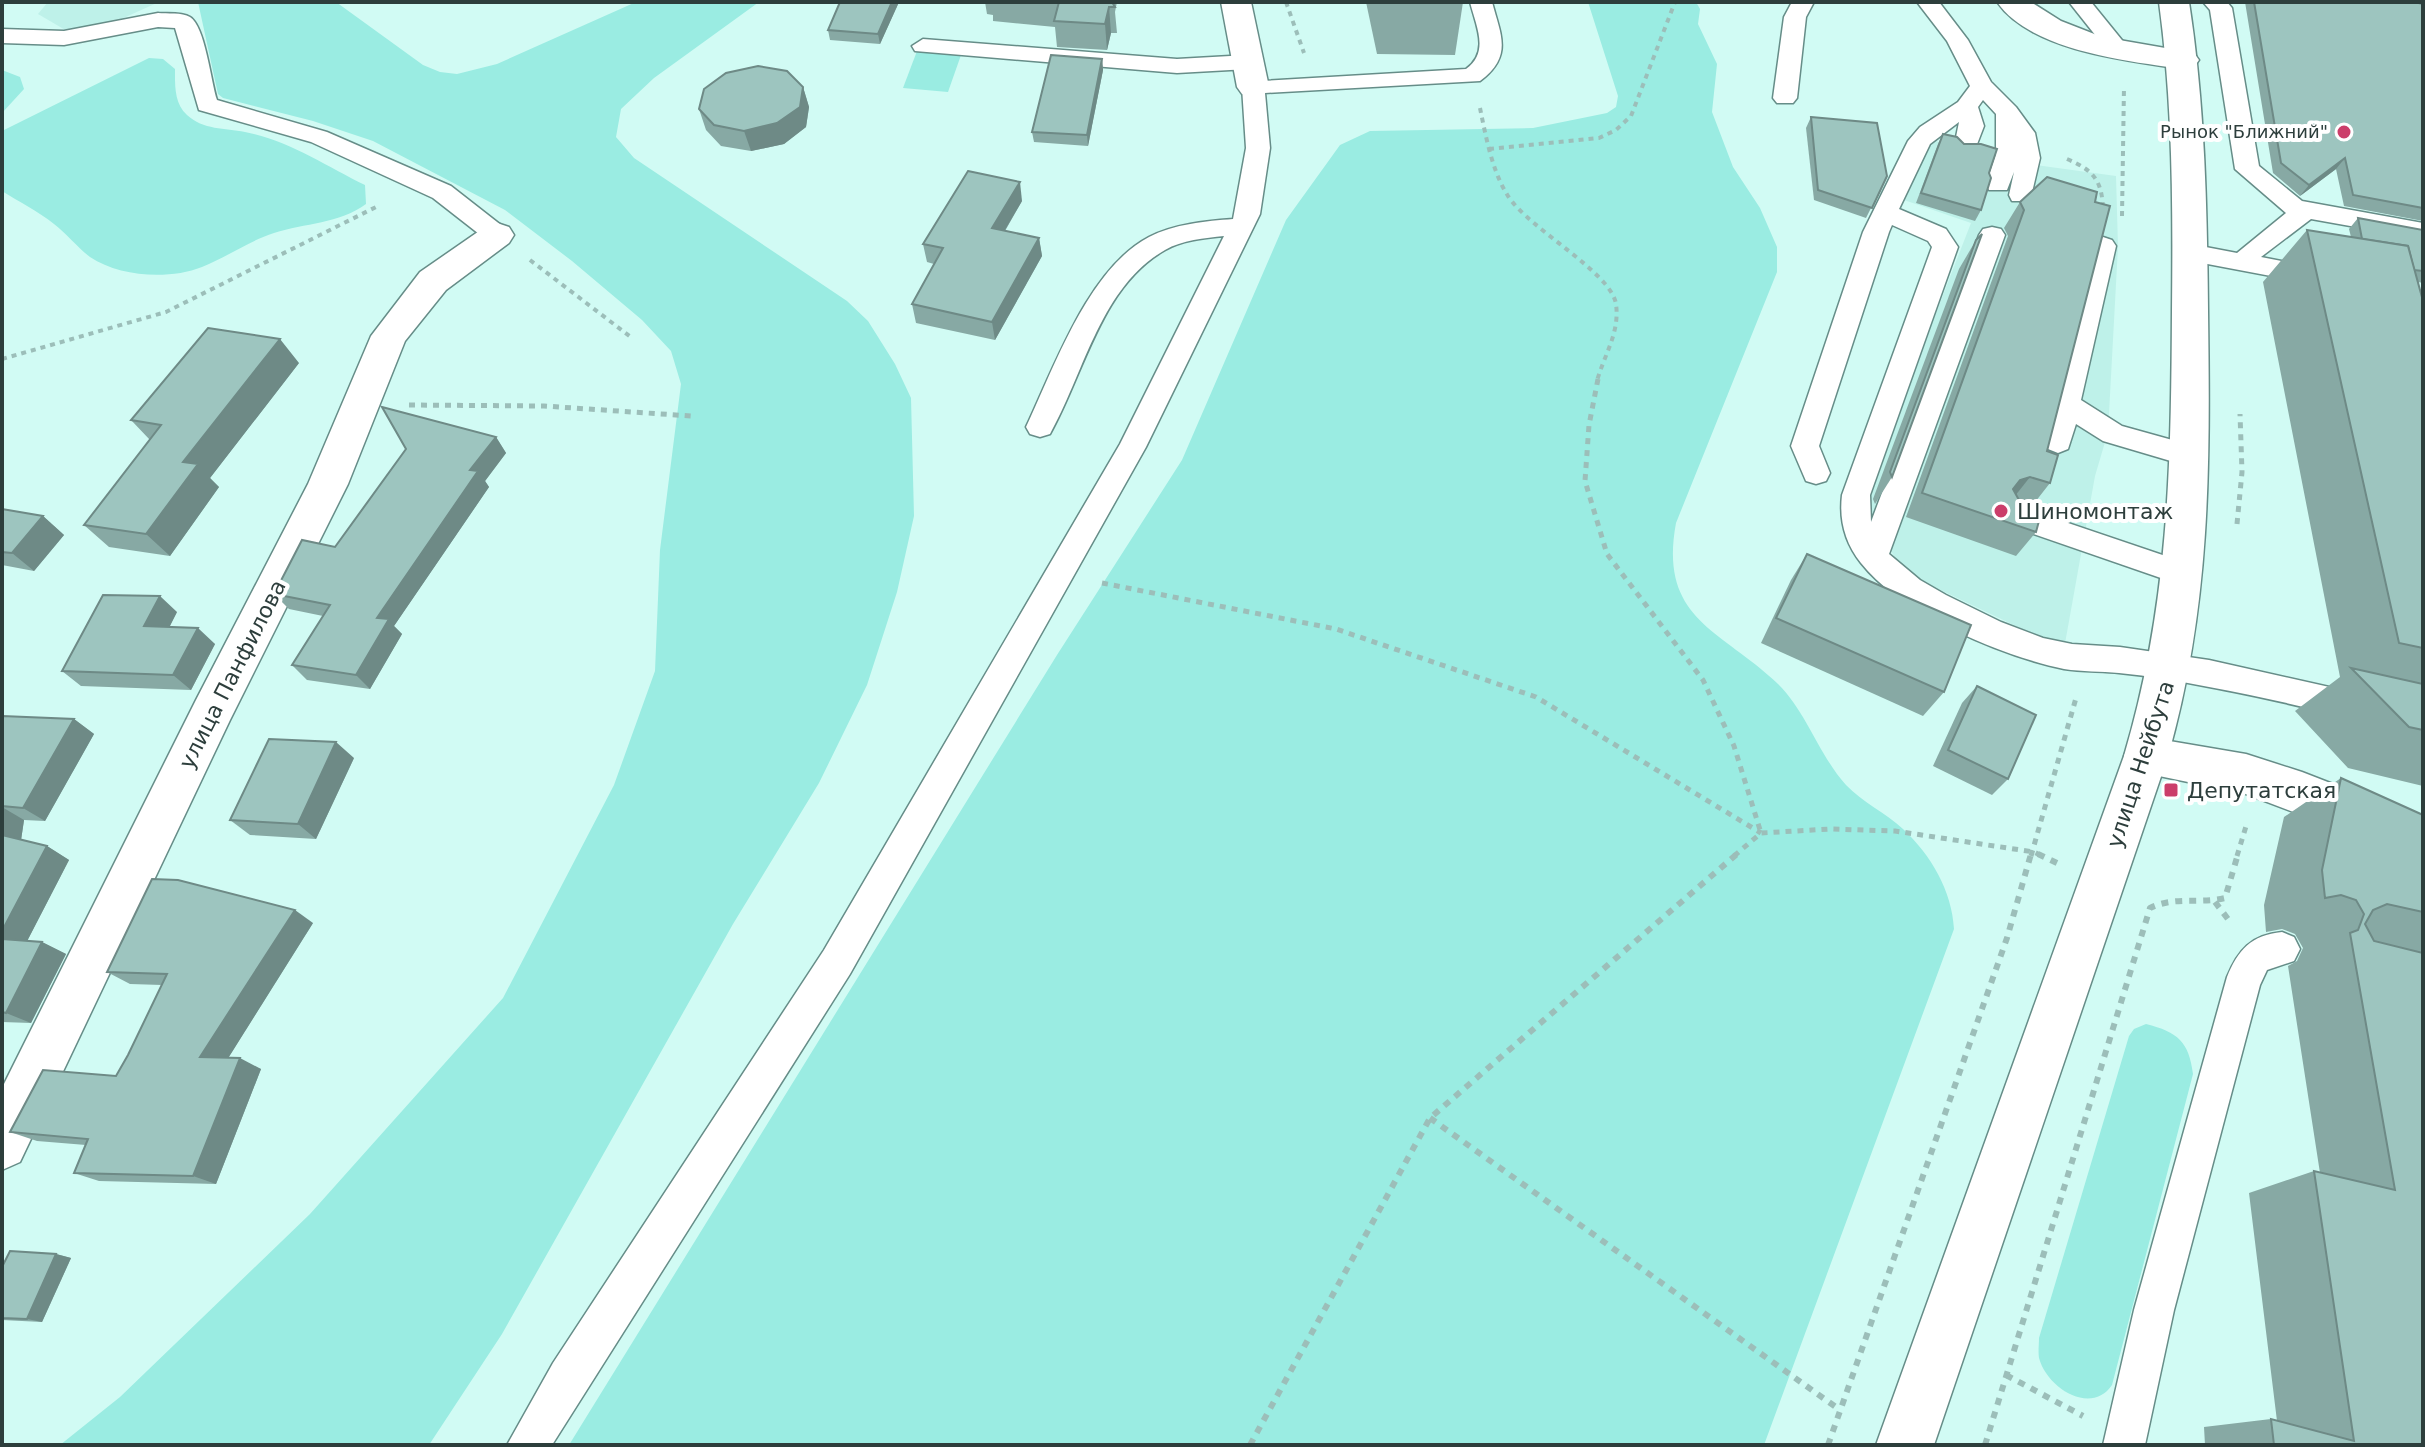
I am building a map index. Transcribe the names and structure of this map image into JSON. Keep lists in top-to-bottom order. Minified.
{"streets":{"main road":["улица Панфилова","улица Нейбута"]},"places":{"other":["Рынок \"Ближний\"","Шиномонтаж"],"transit":["Депутатская"]}}
